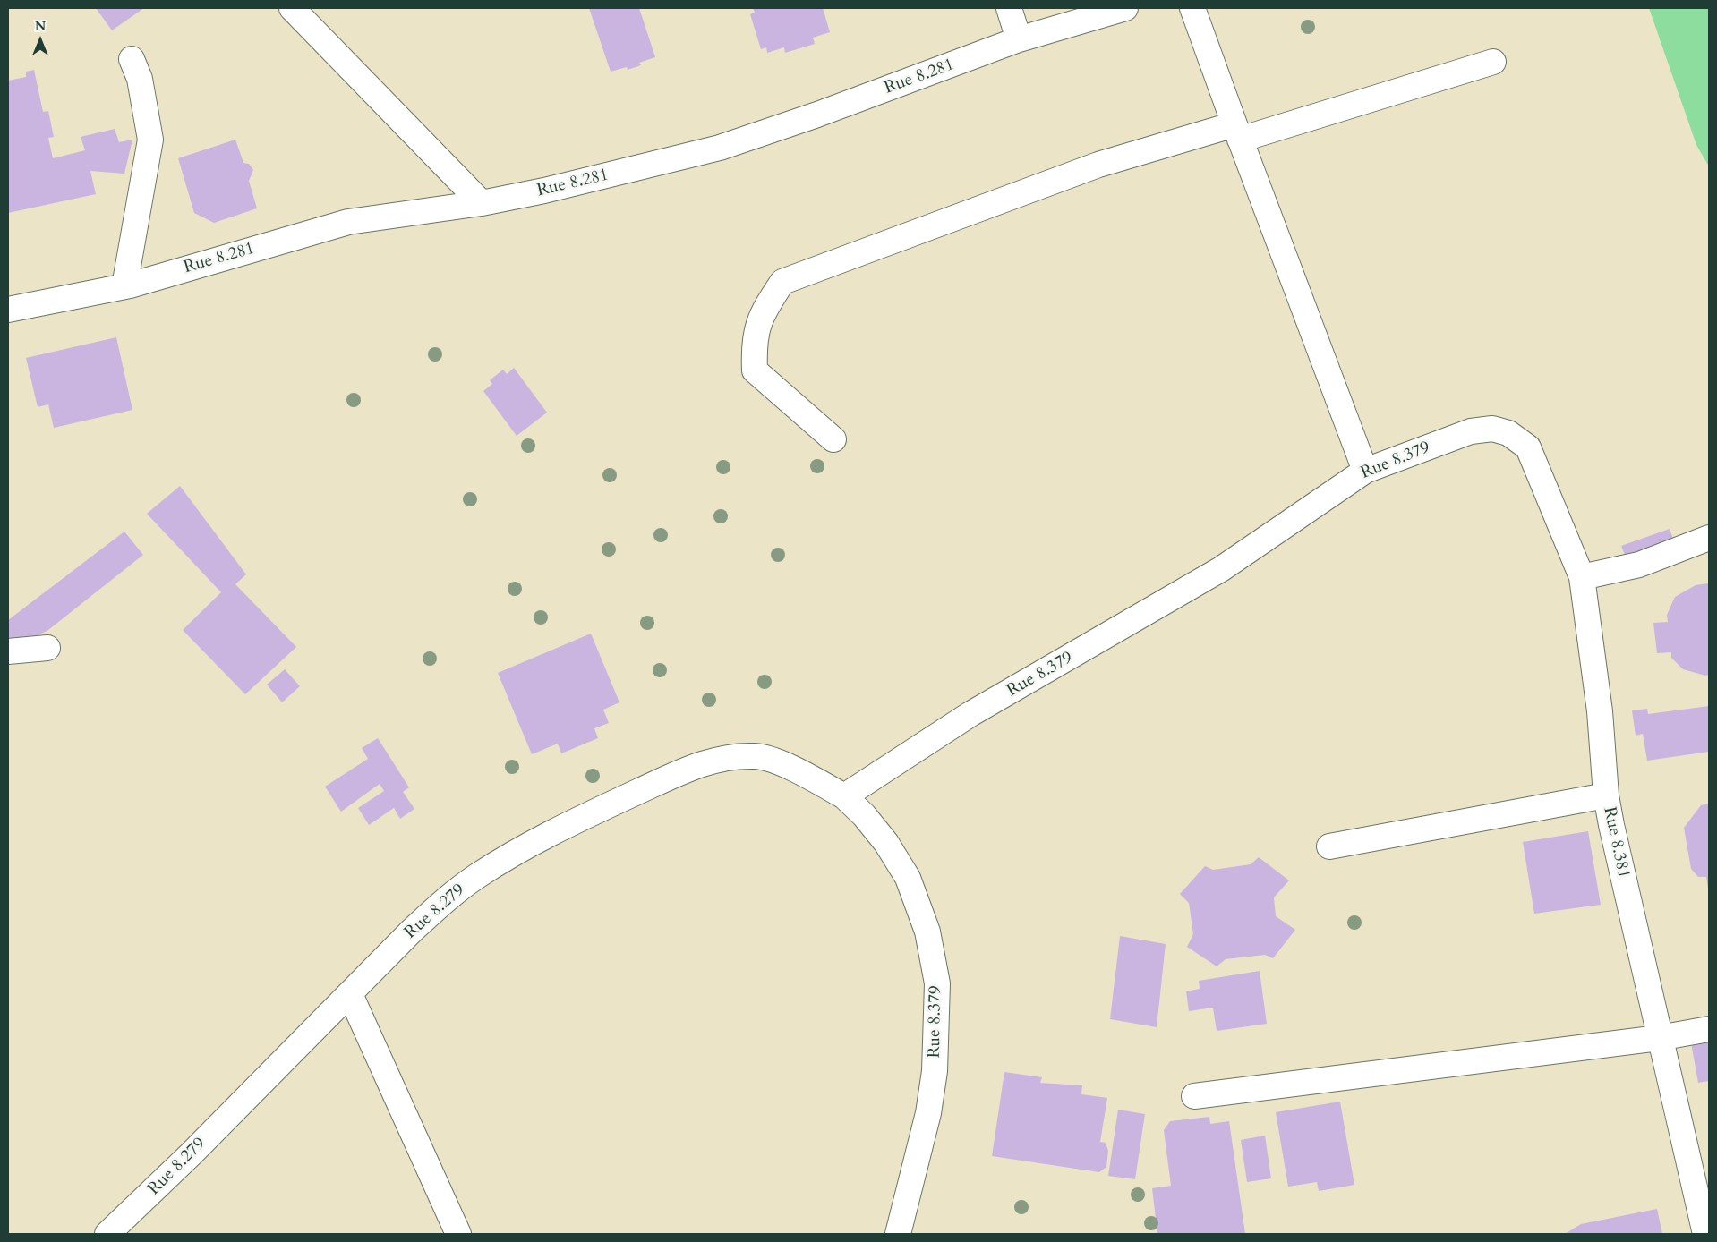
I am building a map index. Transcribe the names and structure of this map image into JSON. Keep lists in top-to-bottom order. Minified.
{"streets":{"street":["Rue 8.281","Rue 8.379","Rue 8.381","Rue 8.279"]},"crossings":[["Rue 8.379","Rue 8.381"],["Rue 8.379","Rue 8.279"]],"north":"top"}
